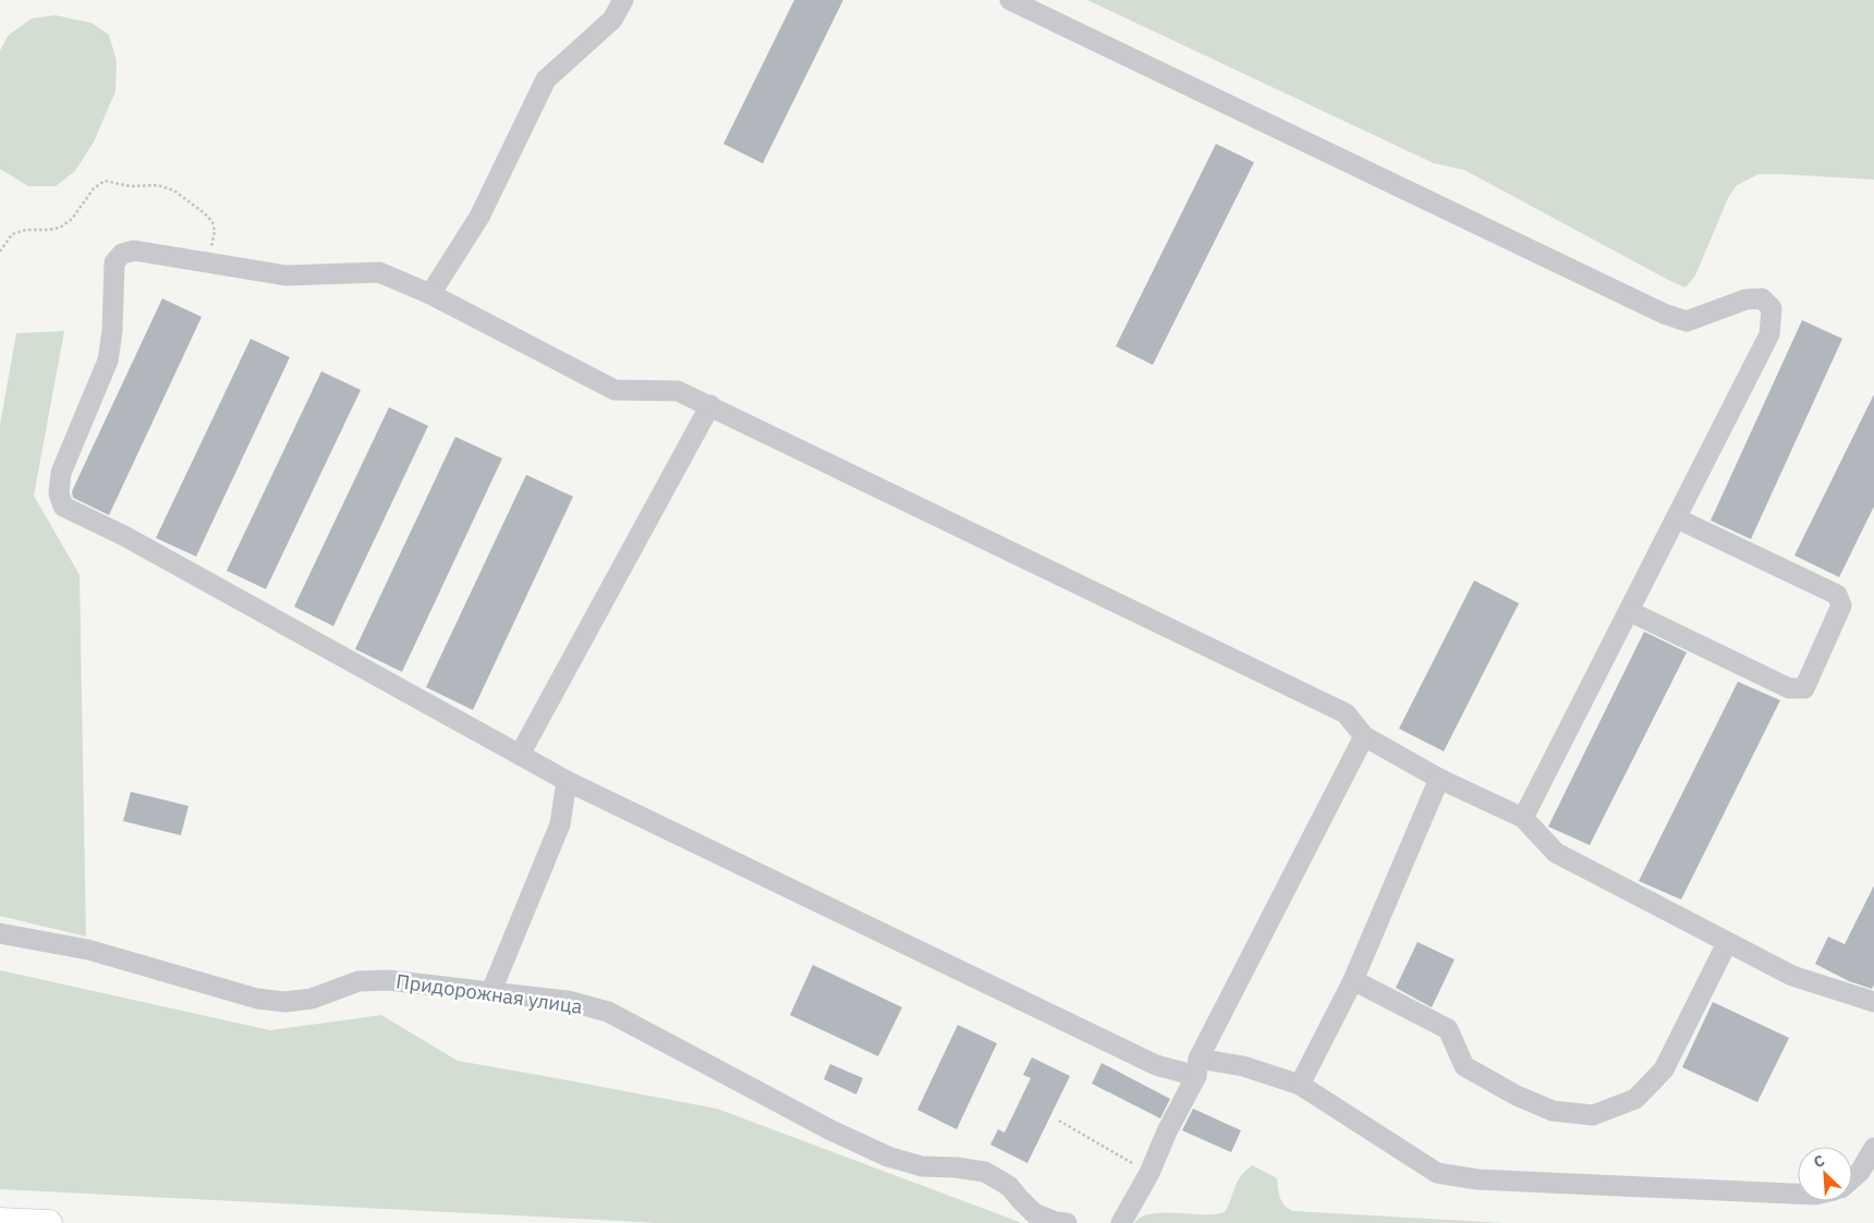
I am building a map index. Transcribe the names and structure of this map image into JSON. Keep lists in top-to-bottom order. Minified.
{"streets":{"street":["Придорожная улица"]},"north":"top left"}
